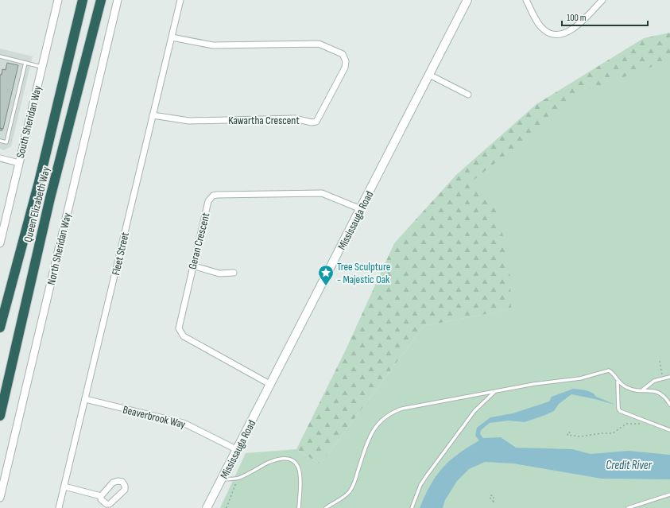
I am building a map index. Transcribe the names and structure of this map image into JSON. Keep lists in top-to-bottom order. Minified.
{"streets":{"highway":["Queen Elizabeth Way"],"main road":["Mississauga Road"],"street":["Kawartha Crescent","South Sheridan Way","Geran Crescent","North Sheridan Way","Fleet Street","Beaverbrook Way"]},"crossings":[["Kawartha Crescent","Fleet Street"],["Mississauga Road","Geran Crescent"],["Mississauga Road","Beaverbrook Way"],["Fleet Street","Beaverbrook Way"]],"water":["Credit River"],"places":{"place":["Tree Sculpture - Majestic Oak"]},"scale_bar":"100 m"}
